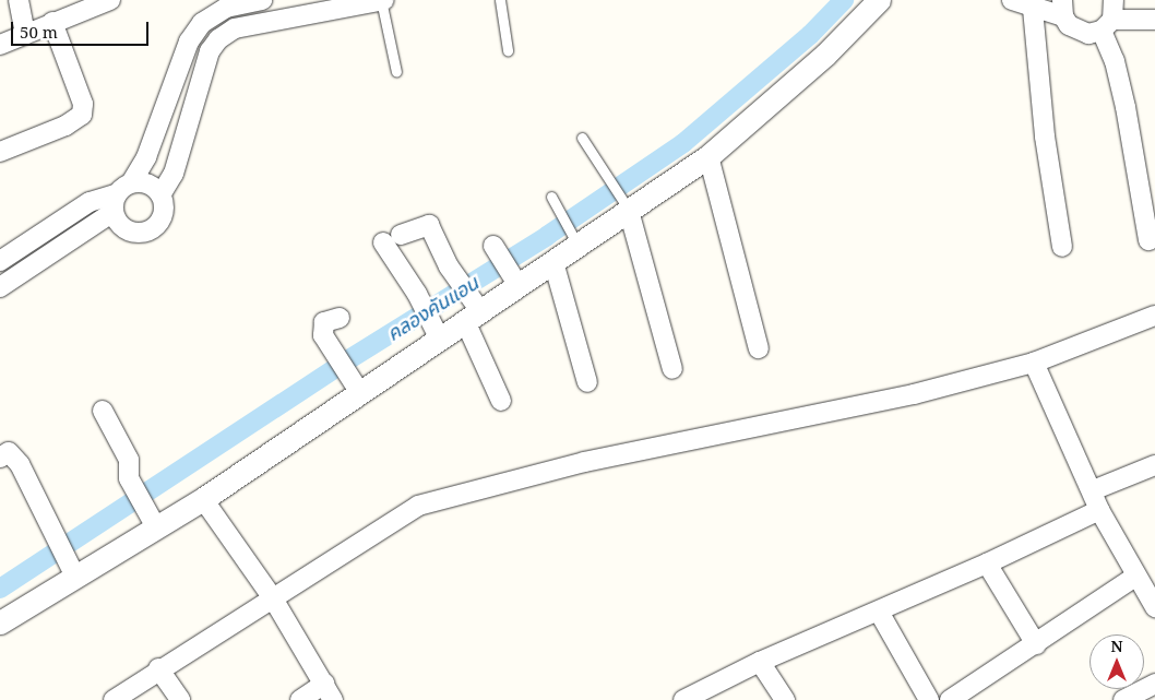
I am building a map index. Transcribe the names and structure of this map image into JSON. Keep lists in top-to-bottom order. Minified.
{"water":["คลองคันแอน"],"scale_bar":"50 m","north":"top"}
